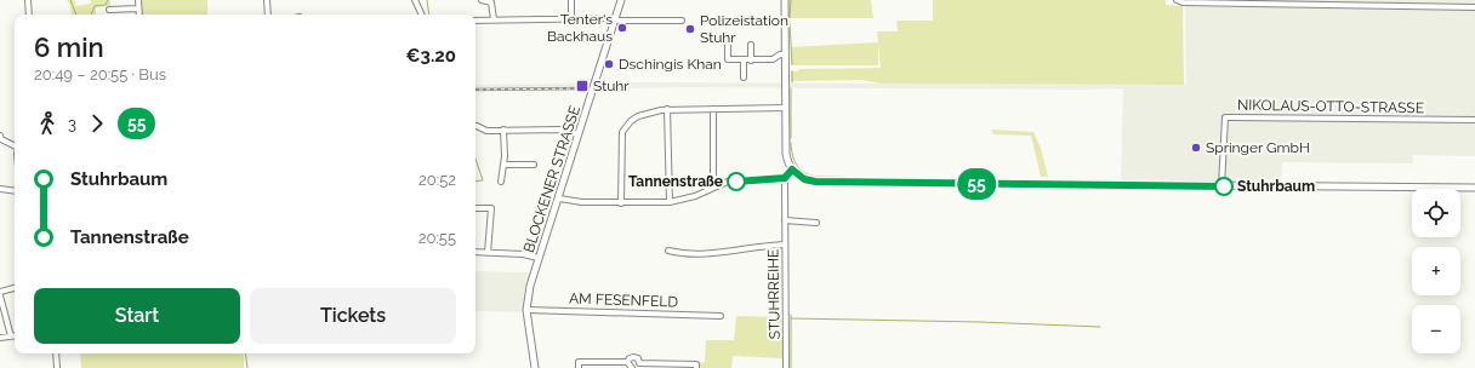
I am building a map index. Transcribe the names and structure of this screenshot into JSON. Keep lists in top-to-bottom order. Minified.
{"streets":{"street":["NIKOLAUS-OTTO-STRASSE","BLOCKENER STRASSE","STUHRREIHE","AM FESENFELD"]},"crossings":[["BLOCKENER STRASSE","AM FESENFELD"]],"places":{"other":["Tenter's Backhaus","Polizeistation Stuhr","Dschingis Khan","Springer GmbH","Tannenstraße","Stuhrbaum"],"transit":["Stuhr"]},"lines":["bus line 55"],"page":{"on_map":"55","heading":["6 min","20:49 – 20:55 · Bus","€3.20"],"legs":["3","55"],"list":[{"name":"Stuhrbaum","value":"20:52"},{"name":"Tannenstraße","value":"20:55"}],"map_buttons":["+","−"],"buttons":["Start","Tickets"]}}
